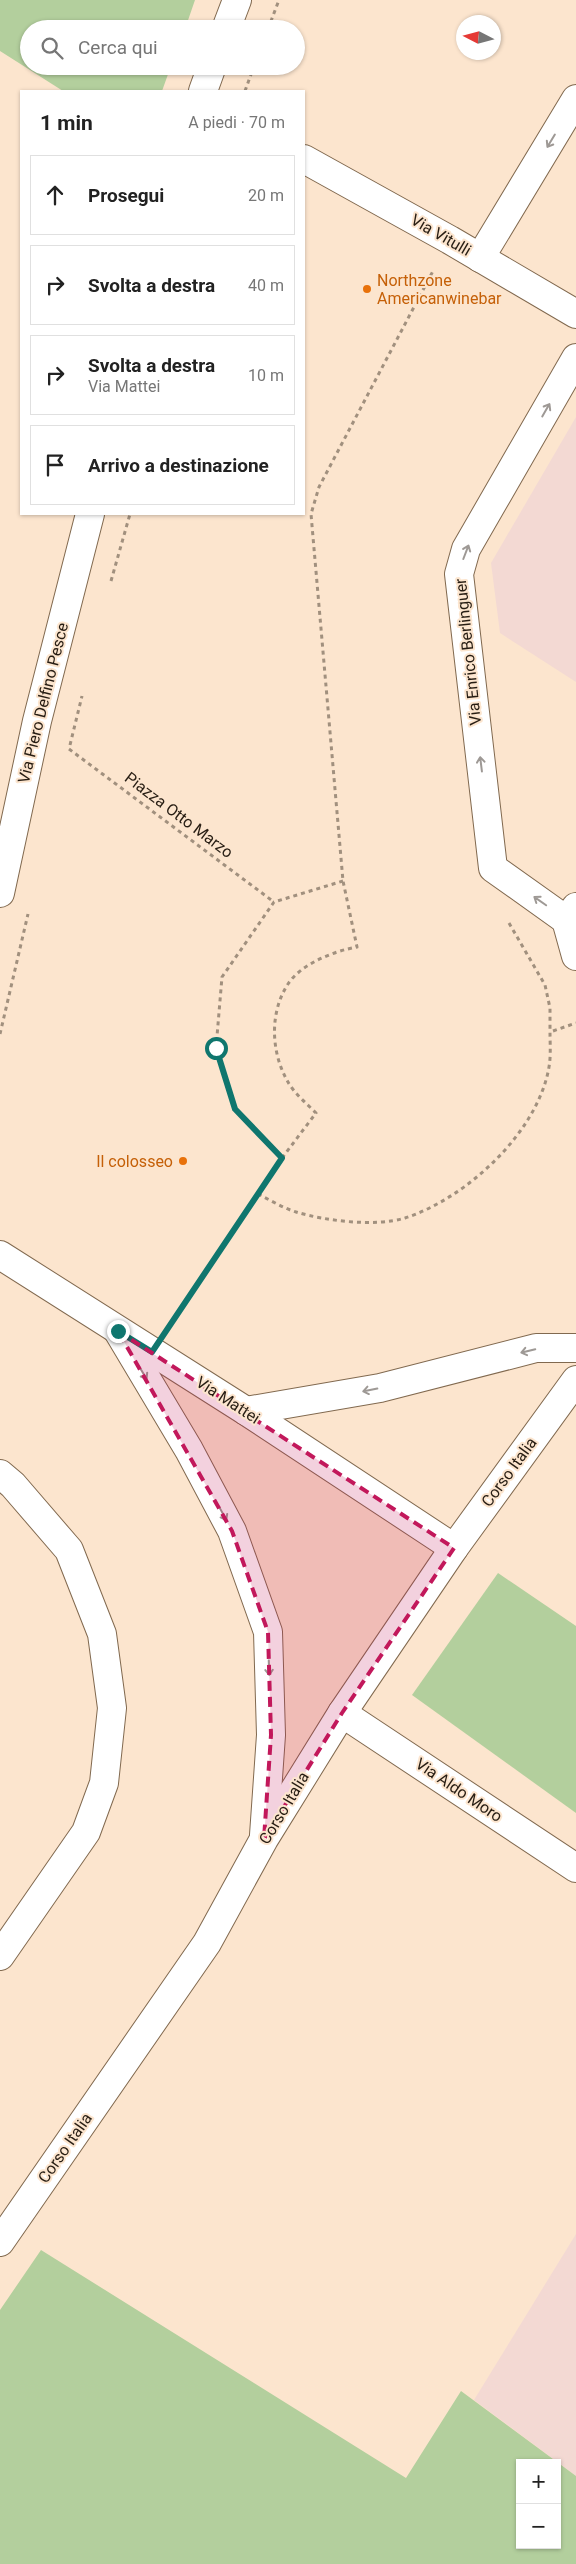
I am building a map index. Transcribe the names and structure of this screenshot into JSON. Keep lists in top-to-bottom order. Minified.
{"streets":{"street":["Via Vitulli","Via Enrico Berlinguer","Via Piero Delfino Pesce","Via Mattei","Corso Italia","Via Aldo Moro"],"path":["Piazza Otto Marzo"]},"crossings":[["Via Mattei","Corso Italia"],["Corso Italia","Via Aldo Moro"]],"one_way":["Via Enrico Berlinguer"],"places":["Northzone Americanwinebar","Il colosseo"],"north":"left","page":{"search":"Cerca qui","heading":["1 min","A piedi · 70 m"],"list":[["Prosegui","20 m"],["Svolta a destra","40 m"],["Svolta a destra","Via Mattei","10 m"],"Arrivo a destinazione"],"map_buttons":["+","−"]}}
